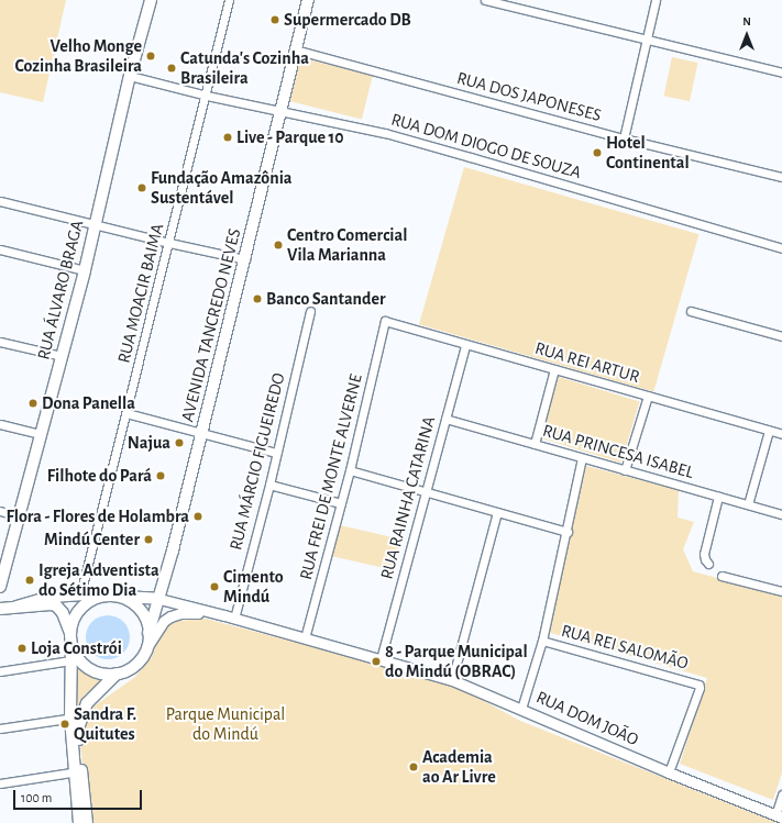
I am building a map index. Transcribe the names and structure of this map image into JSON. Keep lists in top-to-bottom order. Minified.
{"streets":{"main road":["RUA ÁLVARO BRAGA","AVENIDA TANCREDO NEVES","RUA DOM JOÃO"],"street":["RUA DOS JAPONESES","RUA DOM DIOGO DE SOUZA","RUA MOACIR BAIMA","RUA REI ARTUR","RUA PRINCESA ISABEL","RUA MÁRCIO FIGUEIREDO","RUA FREI DE MONTE ALVERNE","RUA RAINHA CATARINA","RUA REI SALOMÃO"]},"crossings":[["RUA DOS JAPONESES","AVENIDA TANCREDO NEVES"],["RUA DOM DIOGO DE SOUZA","RUA ÁLVARO BRAGA"],["RUA DOM DIOGO DE SOUZA","RUA MOACIR BAIMA"],["RUA DOM DIOGO DE SOUZA","AVENIDA TANCREDO NEVES"],["RUA MOACIR BAIMA","RUA DOM JOÃO"],["AVENIDA TANCREDO NEVES","RUA DOM JOÃO"],["RUA REI ARTUR","RUA FREI DE MONTE ALVERNE"],["RUA REI ARTUR","RUA RAINHA CATARINA"],["RUA PRINCESA ISABEL","RUA RAINHA CATARINA"],["RUA MÁRCIO FIGUEIREDO","RUA DOM JOÃO"],["RUA FREI DE MONTE ALVERNE","RUA DOM JOÃO"],["RUA RAINHA CATARINA","RUA DOM JOÃO"],["RUA REI SALOMÃO","RUA DOM JOÃO"]],"parks":["Parque Municipal do Mindú"],"places":["Supermercado DB","Velho Monge Cozinha Brasileira","Catunda's Cozinha Brasileira","Live - Parque 10","Hotel Continental","Fundação Amazônia Sustentável","Centro Comercial Vila Marianna","Banco Santander","Dona Panella","Najua","Filhote do Pará","Flora - Flores de Holambra","Mindú Center","Igreja Adventista do Sétimo Dia","Cimento Mindú","Loja Constrói","8 - Parque Municipal do Mindú (OBRAC)","Sandra F. Quitutes","Academia ao Ar Livre"],"scale_bar":"100 m","north":"top"}
